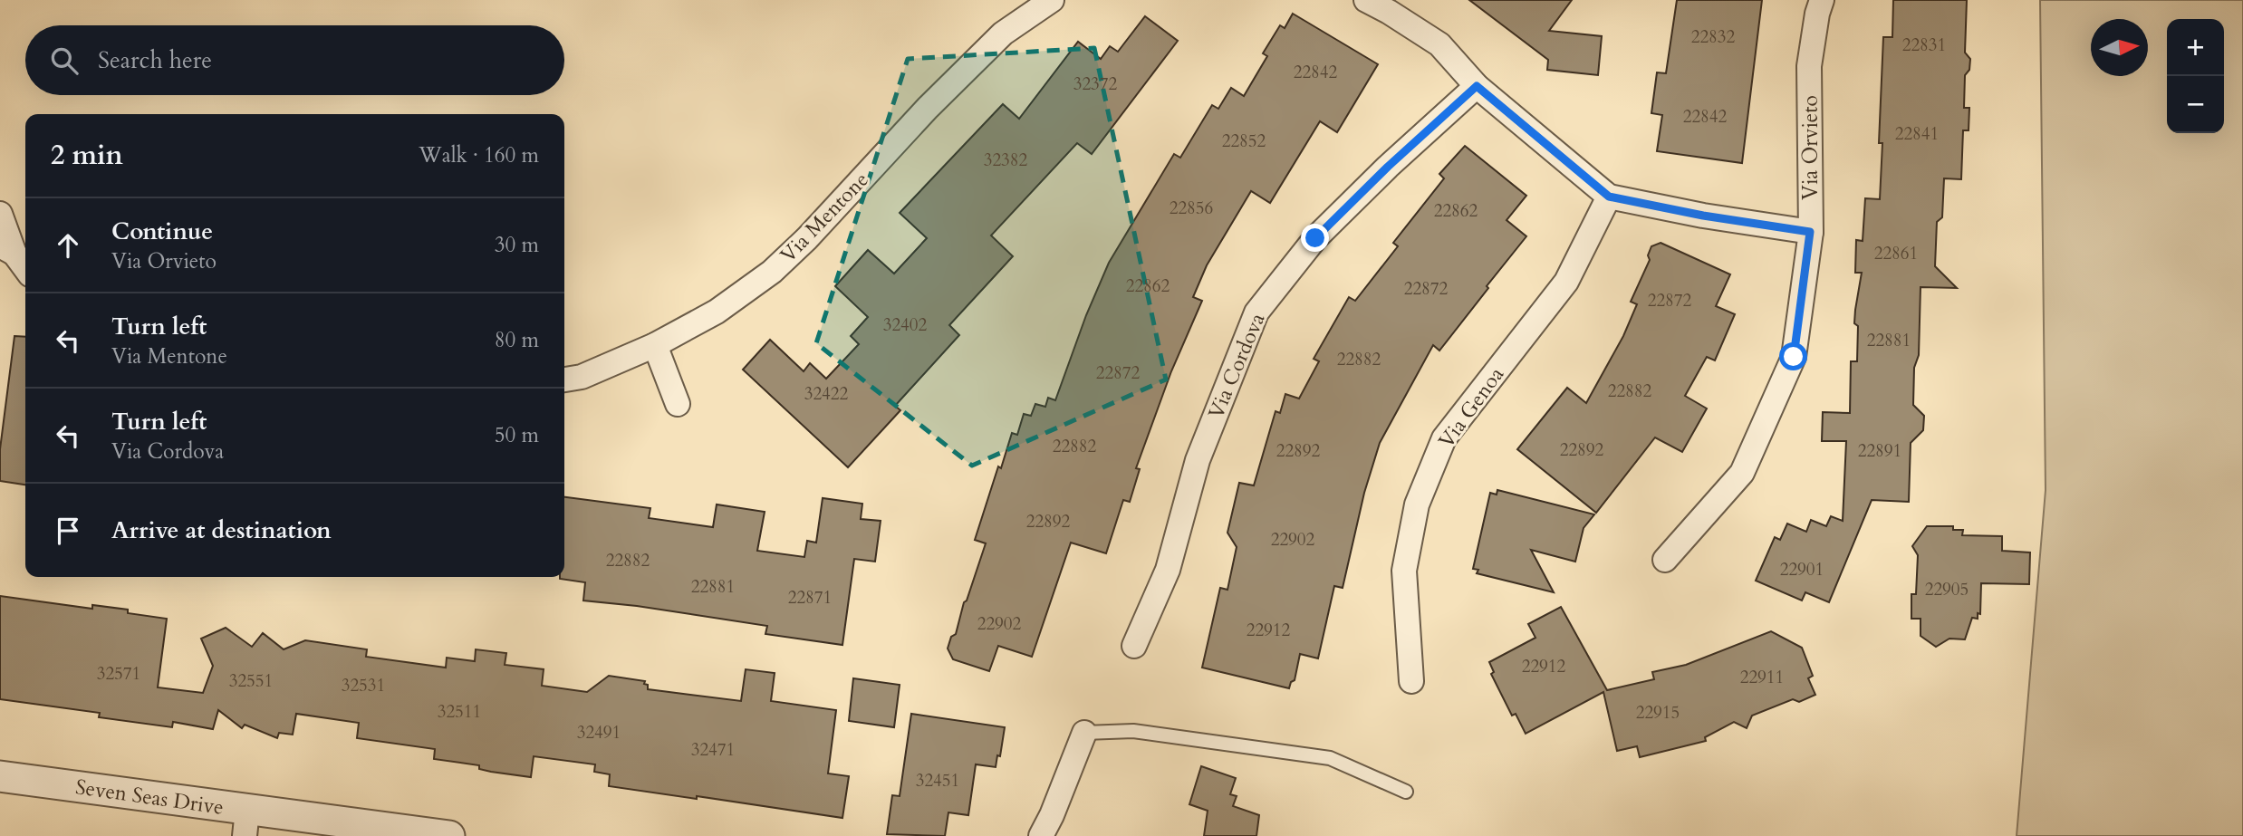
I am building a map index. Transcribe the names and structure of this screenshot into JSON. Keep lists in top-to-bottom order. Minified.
{"streets":{"street":["Via Orvieto","Via Mentone","Via Cordova","Via Genoa","Seven Seas Drive"]},"house_numbers":["22832","22831","22842","32372","22842","22841","22852","32382","22856","22862","22861","22862","22872","22872","32402","22881","22882","22872","22882","32422","22882","22892","22892","22891","22892","22902","22882","22901","22881","22905","22871","22902","22912","22912","32571","22911","32551","32531","32511","22915","32491","32471","32451"],"north":"right","page":{"map_buttons":["+","−"],"search":"Search here","heading":["2 min","Walk · 160 m"],"list":[["Continue","Via Orvieto","30 m"],["Turn left","Via Mentone","80 m"],["Turn left","Via Cordova","50 m"],"Arrive at destination"]}}
